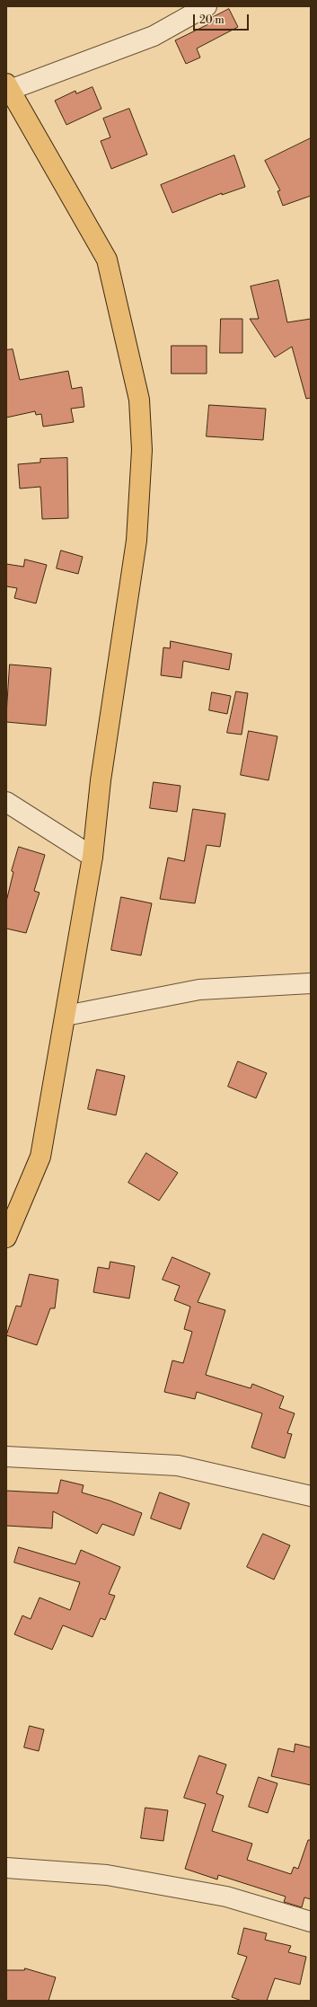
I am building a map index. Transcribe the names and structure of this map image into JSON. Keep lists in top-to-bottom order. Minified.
{"scale_bar":"20 m"}
